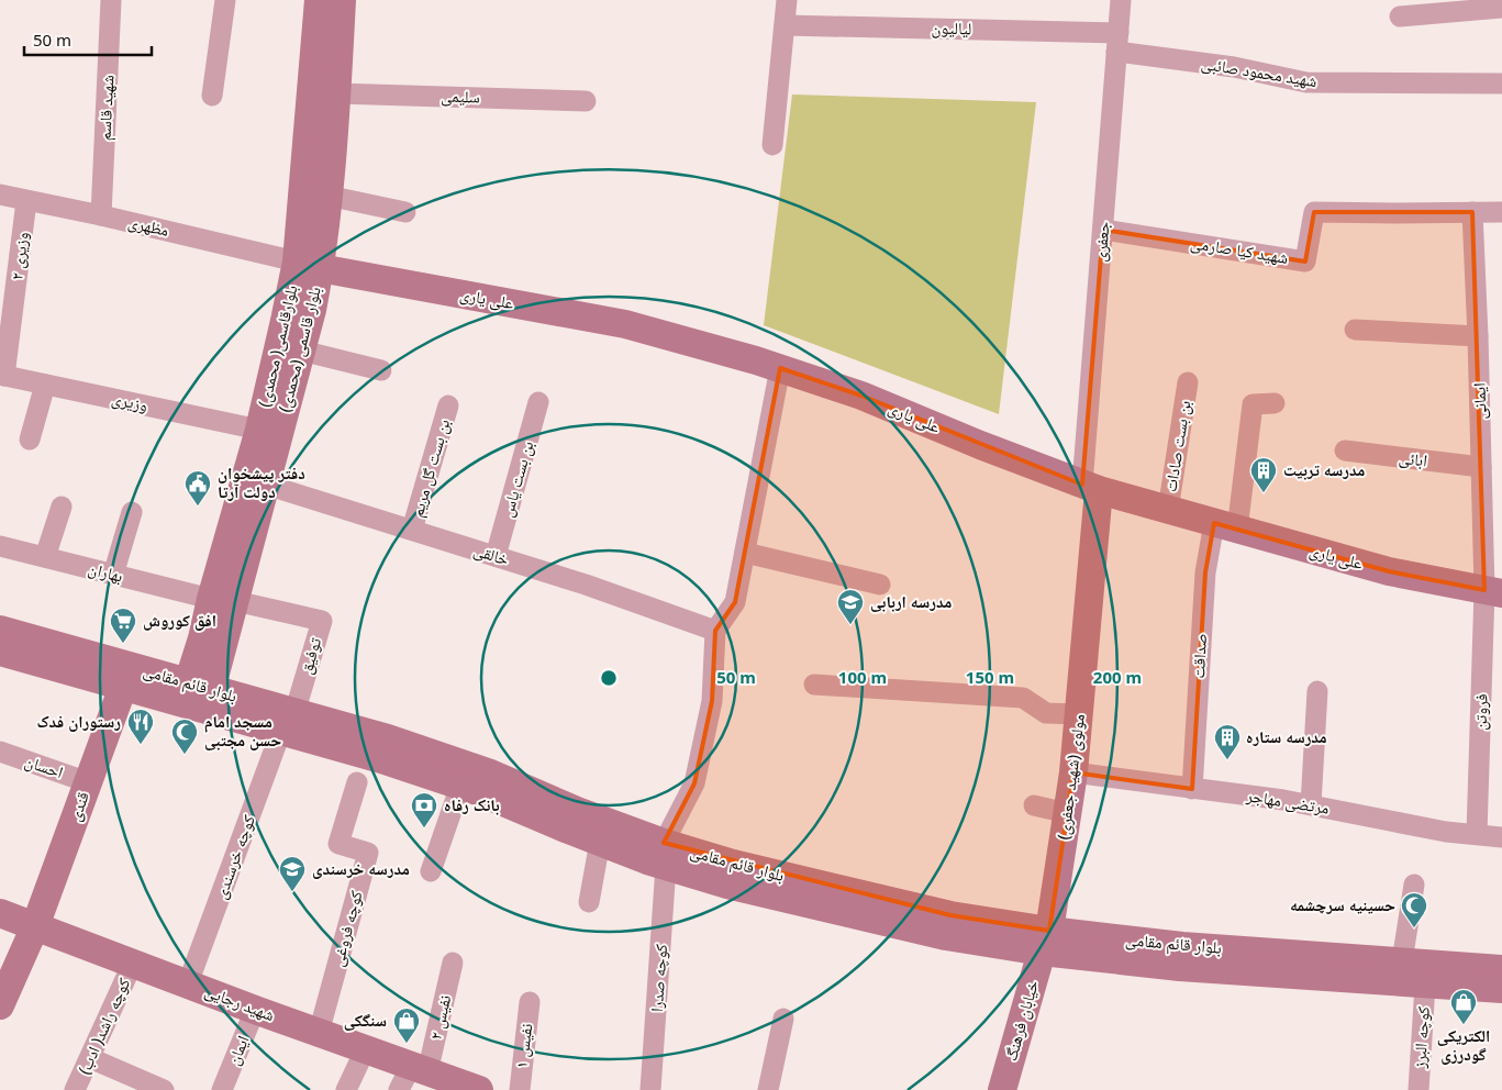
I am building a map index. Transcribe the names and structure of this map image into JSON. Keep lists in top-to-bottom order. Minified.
{"streets":{"main road":["علی یاری","بلوارقاسمی( محمدی)","بلوار قاسمی (محمدی)","بلوار قائم مقامی","مولوی (شهید جعفری)","قندی","شهید رجایی","خیابان فرهنگ"],"street":["لیالیون","شهید محمود صائبی","سلیمی","شهید قاسم","مظهری","جعفری","شهید کیا صارمی","وزیری ۲","ایمانی","وزیری","بن بست صادات","ابائی","بن بست گل مریم","بن بست یاس","خالقی","بهاران","توفیق","صداقت","فروتن","احسان","مرتضی مهاجر","کوچه خرسندی","کوچه فروغی","کوچه صدرا","نفیس ۲","کوچه راشد( ادب)","کوچه البرز","نفیس ‍۱","ایمان"]},"crossings":[["لیالیون","شهید محمود صائبی"],["لیالیون","جعفری"],["شهید محمود صائبی","جعفری"],["سلیمی","بلوار قاسمی (محمدی)"],["شهید قاسم","مظهری"],["مظهری","وزیری ۲"],["مظهری","علی یاری"],["مظهری","بلوارقاسمی( محمدی)"],["مظهری","بلوار قاسمی (محمدی)"],["جعفری","شهید کیا صارمی"],["جعفری","علی یاری"],["جعفری","مولوی (شهید جعفری)"],["شهید کیا صارمی","ایمانی"],["وزیری ۲","وزیری"],["علی یاری","بلوارقاسمی( محمدی)"],["علی یاری","بلوار قاسمی (محمدی)"],["علی یاری","ایمانی"],["علی یاری","بن بست صادات"],["علی یاری","صداقت"],["علی یاری","فروتن"],["علی یاری","مولوی (شهید جعفری)"],["بلوارقاسمی( محمدی)","بلوار قاسمی (محمدی)"],["بلوارقاسمی( محمدی)","وزیری"],["بلوارقاسمی( محمدی)","بهاران"],["بلوارقاسمی( محمدی)","توفیق"],["بلوار قاسمی (محمدی)","خالقی"],["بلوار قاسمی (محمدی)","بهاران"],["بلوار قاسمی (محمدی)","توفیق"],["بلوار قاسمی (محمدی)","بلوار قائم مقامی"],["ایمانی","ابائی"],["ایمانی","فروتن"],["بن بست گل مریم","خالقی"],["بن بست یاس","خالقی"],["بهاران","توفیق"],["توفیق","بلوار قائم مقامی"],["توفیق","کوچه خرسندی"],["صداقت","مرتضی مهاجر"],["بلوار قائم مقامی","مولوی (شهید جعفری)"],["بلوار قائم مقامی","قندی"],["بلوار قائم مقامی","کوچه خرسندی"],["بلوار قائم مقامی","کوچه صدرا"],["بلوار قائم مقامی","خیابان فرهنگ"],["بلوار قائم مقامی","کوچه البرز"],["فروتن","مرتضی مهاجر"],["احسان","قندی"],["مولوی (شهید جعفری)","مرتضی مهاجر"],["مولوی (شهید جعفری)","خیابان فرهنگ"],["قندی","شهید رجایی"],["کوچه خرسندی","شهید رجایی"],["کوچه فروغی","شهید رجایی"],["شهید رجایی","نفیس ۲"],["شهید رجایی","کوچه راشد( ادب)"],["شهید رجایی","ایمان"]],"places":{"building":["مدرسه تربیت","مدرسه ستاره"],"public building":["دفتر پیشخوان دولت آرتا"],"school or university":["مدرسه اربابی","مدرسه خرسندی"],"supermarket":["افق کوروش"],"restaurant":["رستوران فدک"],"mosque":["مسجد امام حسن مجتبی","حسینیه سرچشمه"],"bank":["بانک رفاه"],"shop":["الکتریکی گودرزی","سنگکی"]},"scale_bar":"50 m","rings":["50 m","100 m","150 m","200 m"]}
